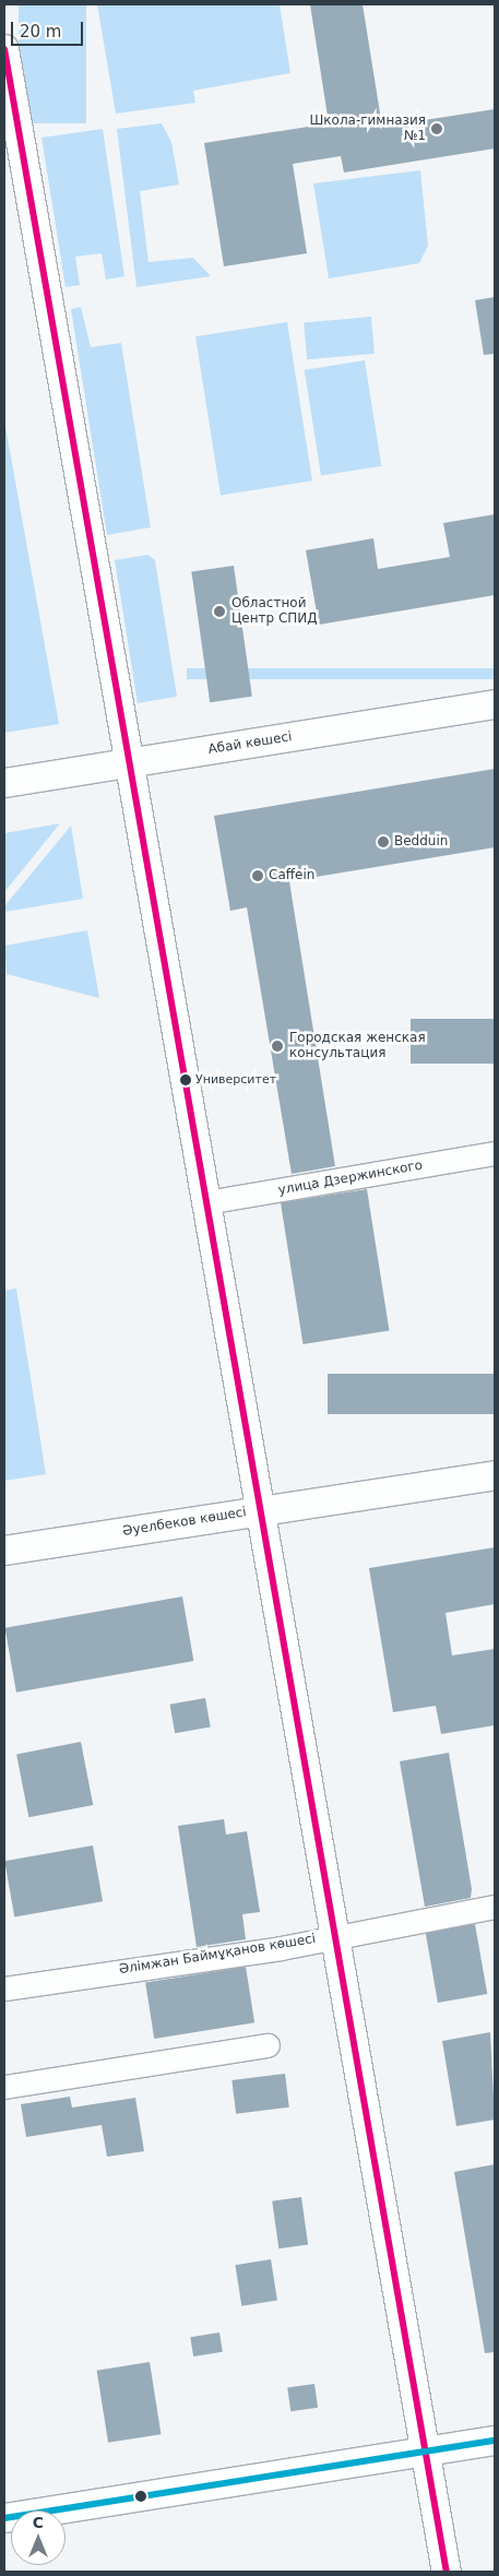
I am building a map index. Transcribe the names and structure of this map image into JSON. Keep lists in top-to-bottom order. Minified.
{"streets":{"street":["Абай көшесі","улица Дзержинского","Әуелбеков көшесі","Әлімжан Баймұқанов көшесі"]},"places":["Школа-гимназия №1","Областной Центр СПИД","Bedduin","Caffein","Городская женская консультация","Университет"],"scale_bar":"20 m","north":"top"}
